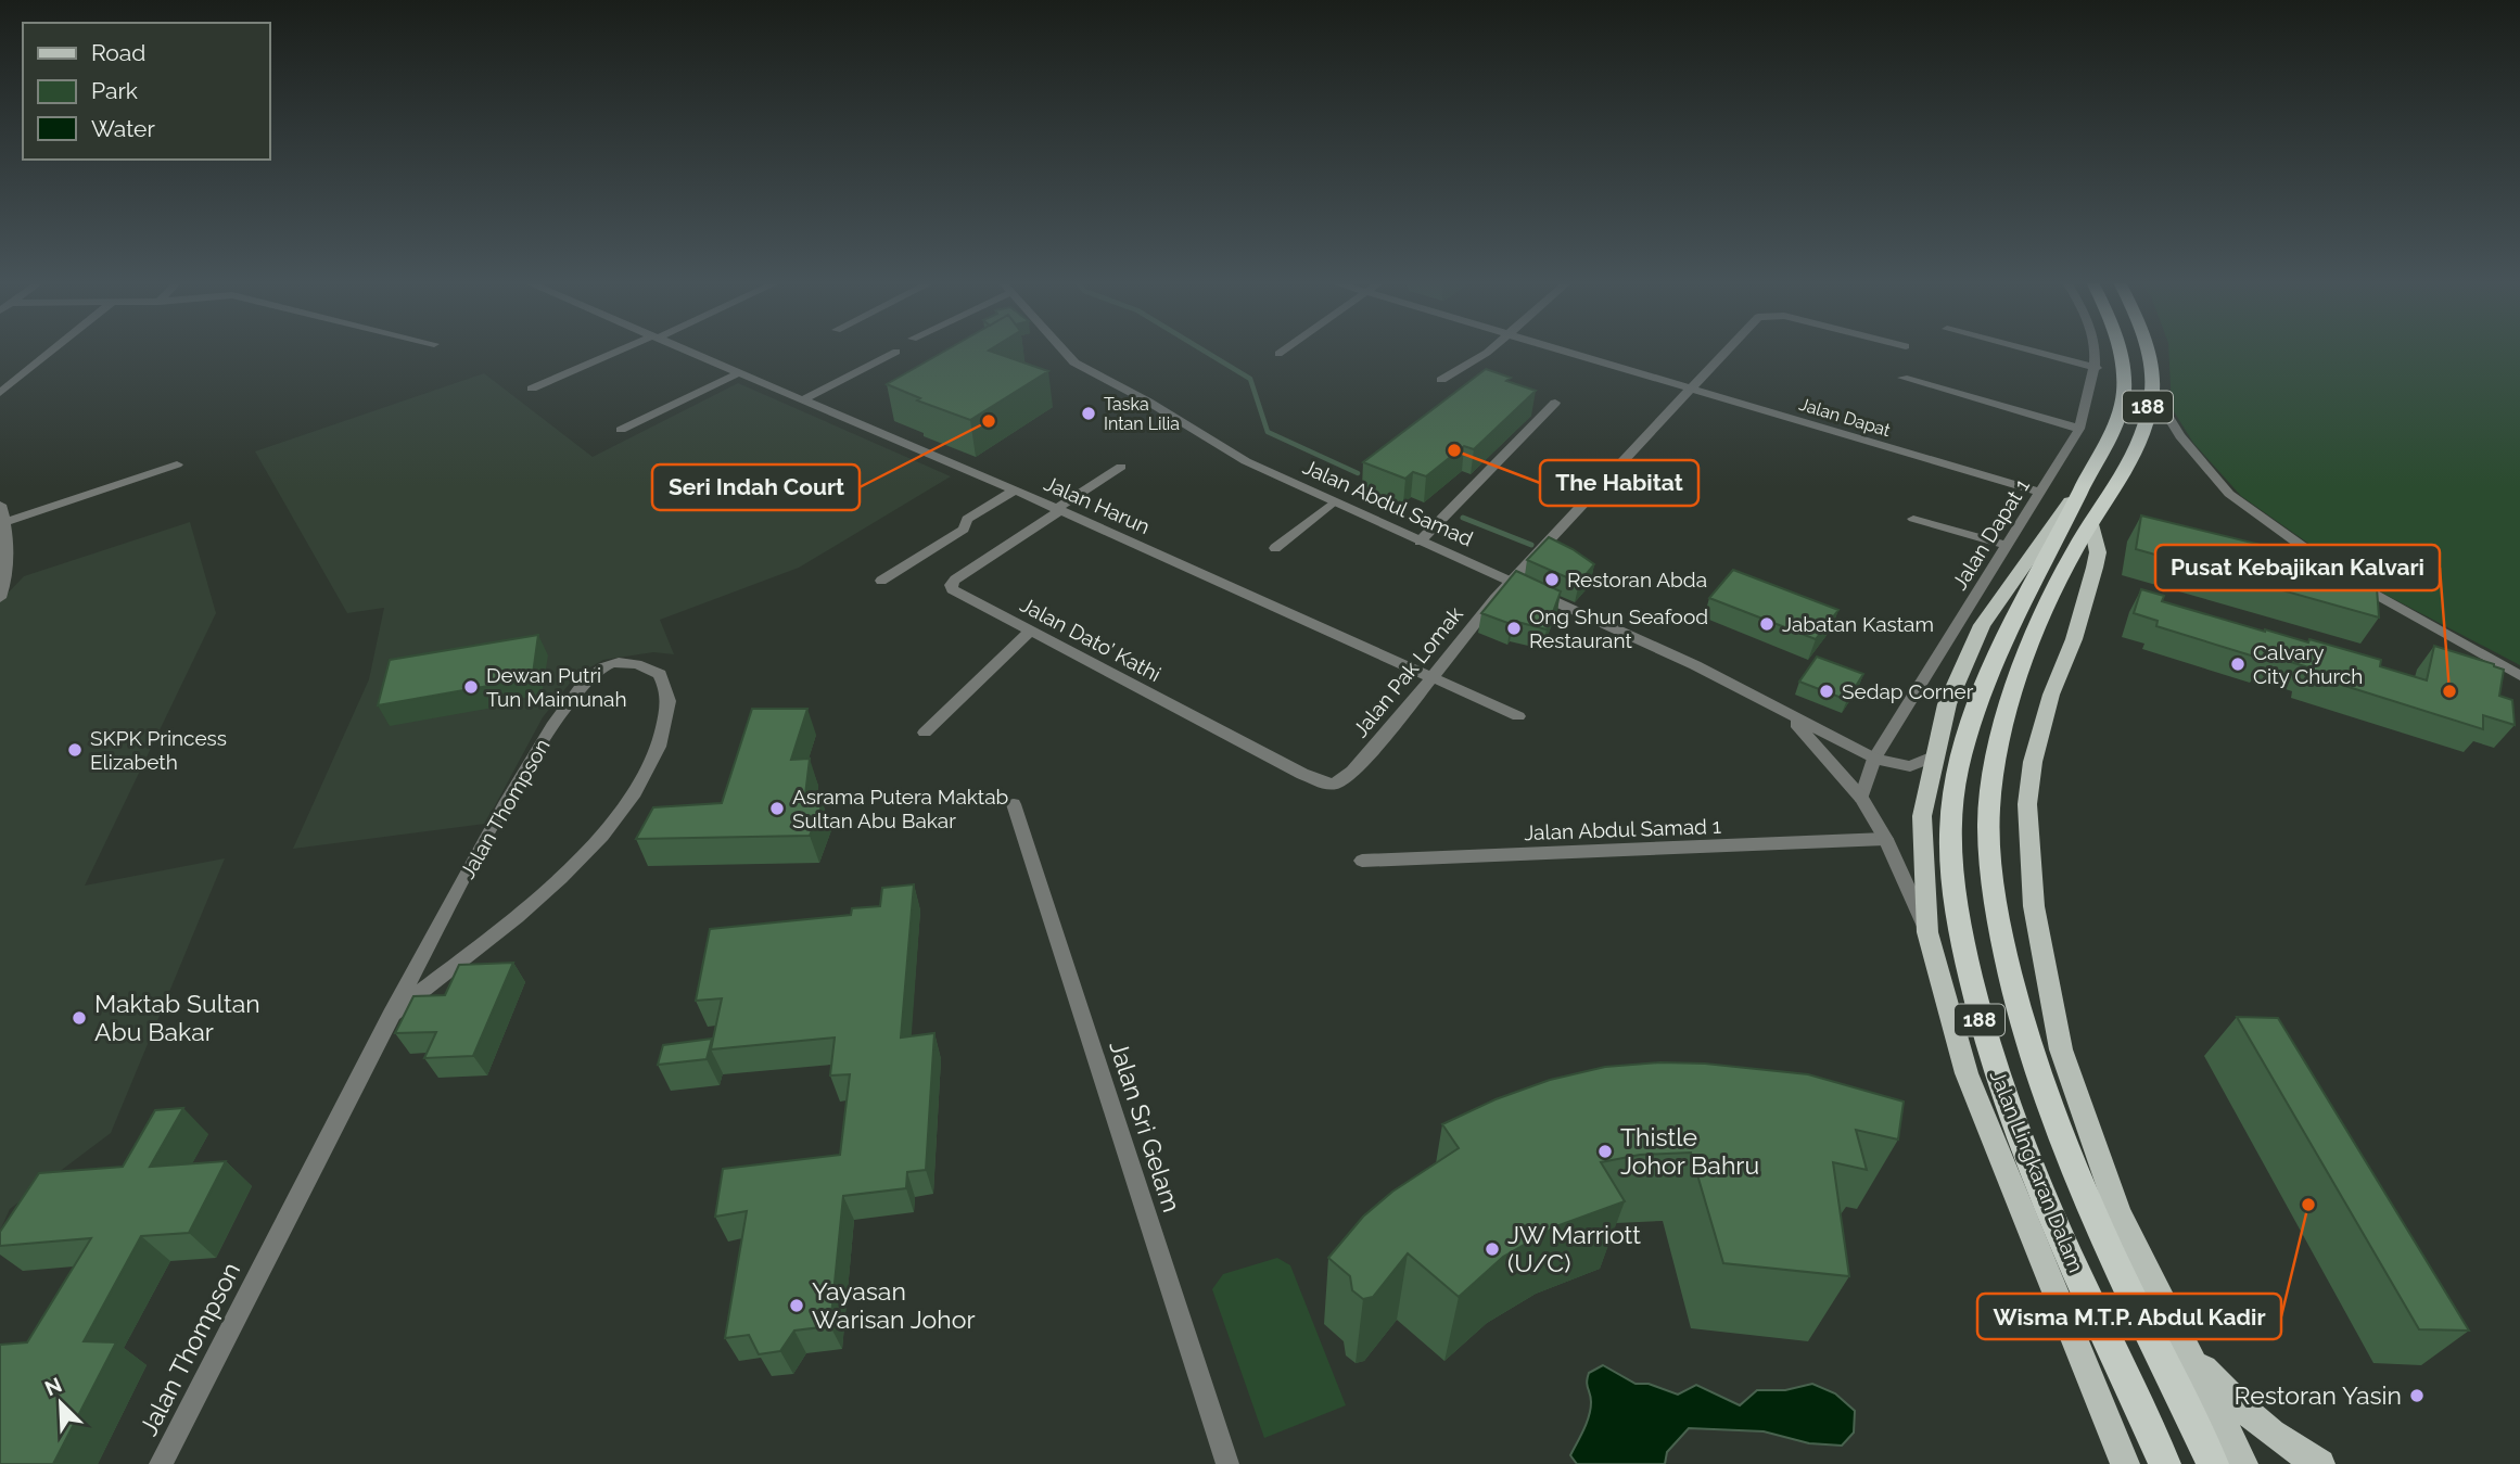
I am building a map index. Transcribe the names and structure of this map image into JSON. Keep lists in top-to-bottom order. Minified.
{"streets":{"highway":["188","Jalan Lingkaran Dalam"],"street":["Jalan Dapat","Jalan Abdul Samad","Jalan Harun","Jalan Dapat 1","Jalan Dato’ Kathi","Jalan Pak Lomak","Jalan Thompson","Jalan Abdul Samad 1","Jalan Sri Gelam"]},"crossings":[["Jalan Dapat","Jalan Dapat 1"],["Jalan Dapat","Jalan Pak Lomak"],["Jalan Abdul Samad","Jalan Dapat 1"],["Jalan Abdul Samad","Jalan Pak Lomak"],["Jalan Abdul Samad","Jalan Abdul Samad 1"],["Jalan Abdul Samad","Jalan Lingkaran Dalam"],["Jalan Harun","Jalan Dato’ Kathi"],["Jalan Harun","Jalan Pak Lomak"],["Jalan Dato’ Kathi","Jalan Pak Lomak"]],"places":["Taska Intan Lilia","Seri Indah Court","The Habitat","Restoran Abda","Jabatan Kastam","Ong Shun Seafood Restaurant","Calvary City Church","Dewan Putri Tun Maimunah","Sedap Corner","Pusat Kebajikan Kalvari","SKPK Princess Elizabeth","Asrama Putera Maktab Sultan Abu Bakar","Maktab Sultan Abu Bakar","Thistle Johor Bahru","Wisma M.T.P. Abdul Kadir","JW Marriott (U/C)","Yayasan Warisan Johor","Restoran Yasin"],"legend":["Road","Park","Water"],"north":"top left"}
